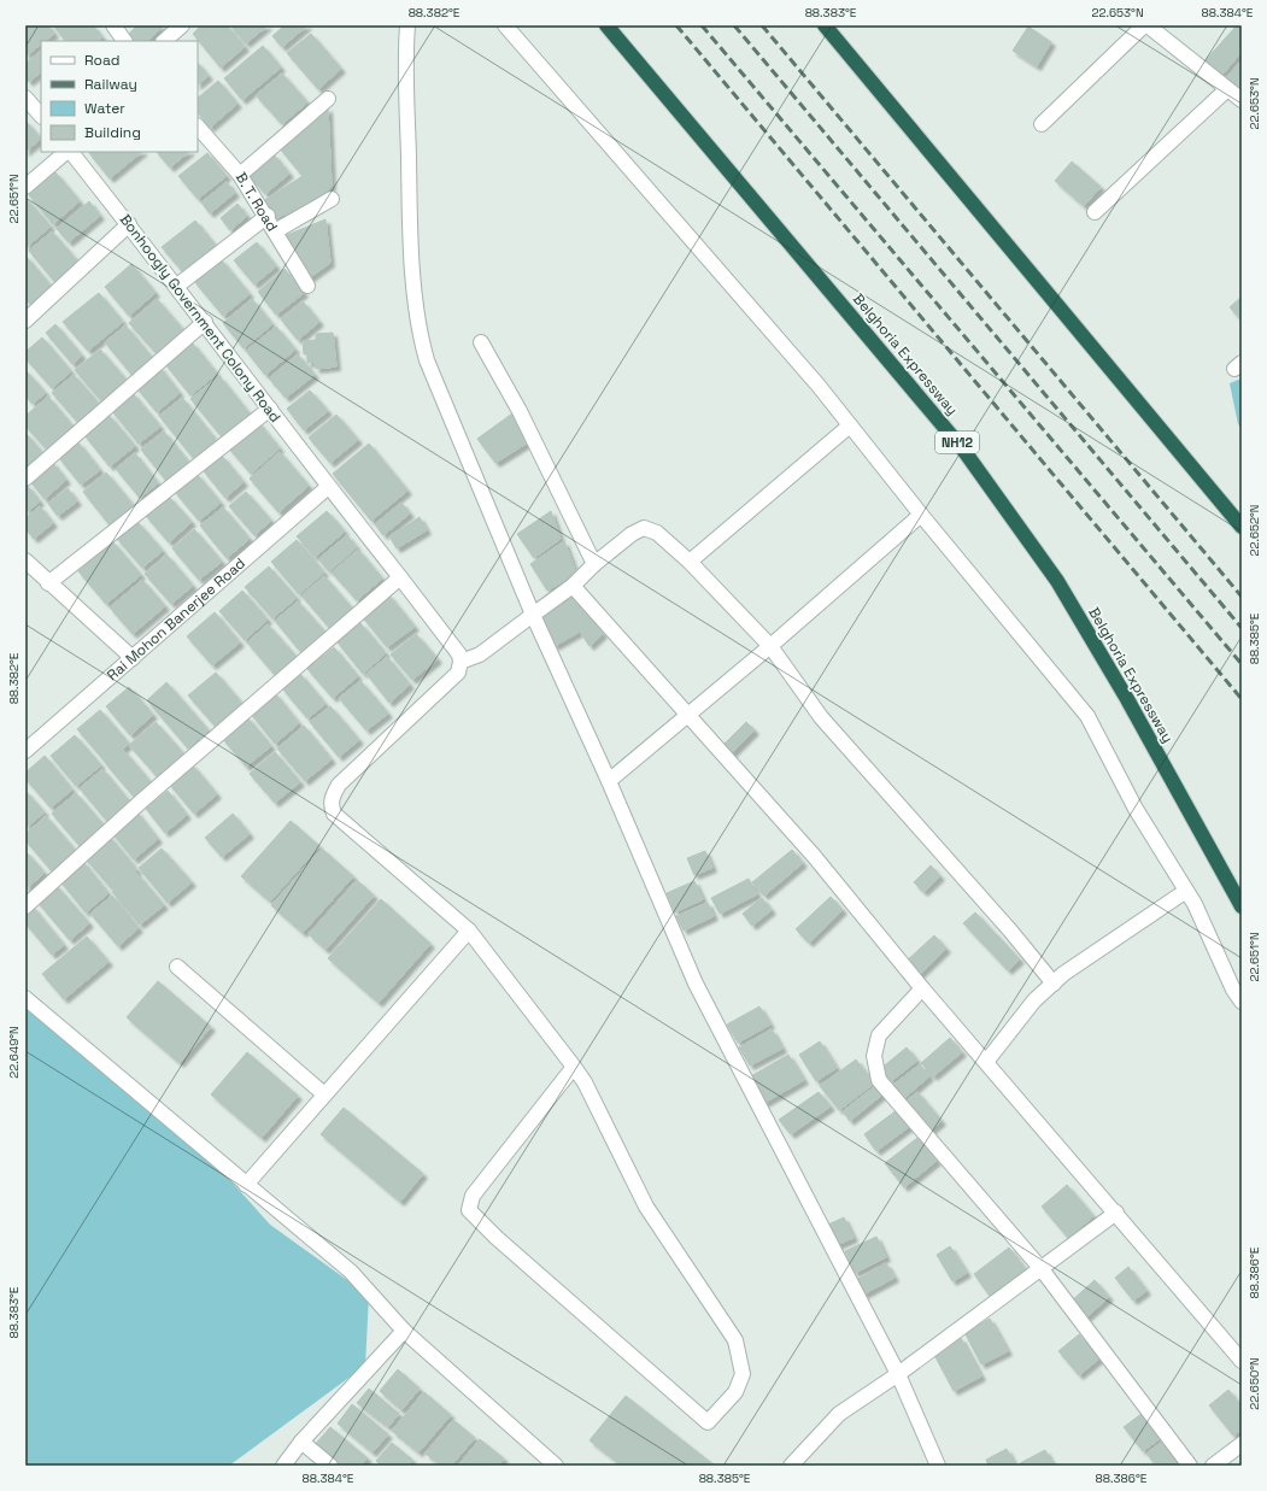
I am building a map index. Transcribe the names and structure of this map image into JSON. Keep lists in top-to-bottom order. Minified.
{"streets":{"highway":["Belghoria Expressway","NH12"],"street":["B. T. Road","Bonhoogly Government Colony Road","Rai Mohon Banerjee Road"]},"crossings":[["Bonhoogly Government Colony Road","Rai Mohon Banerjee Road"]],"legend":["Road","Railway","Water","Building"],"coordinates":["88.382°E","88.383°E","22.653°N","88.384°E","22.651°N","22.652°N","88.385°E","22.649°N","88.386°E","22.650°N"]}
